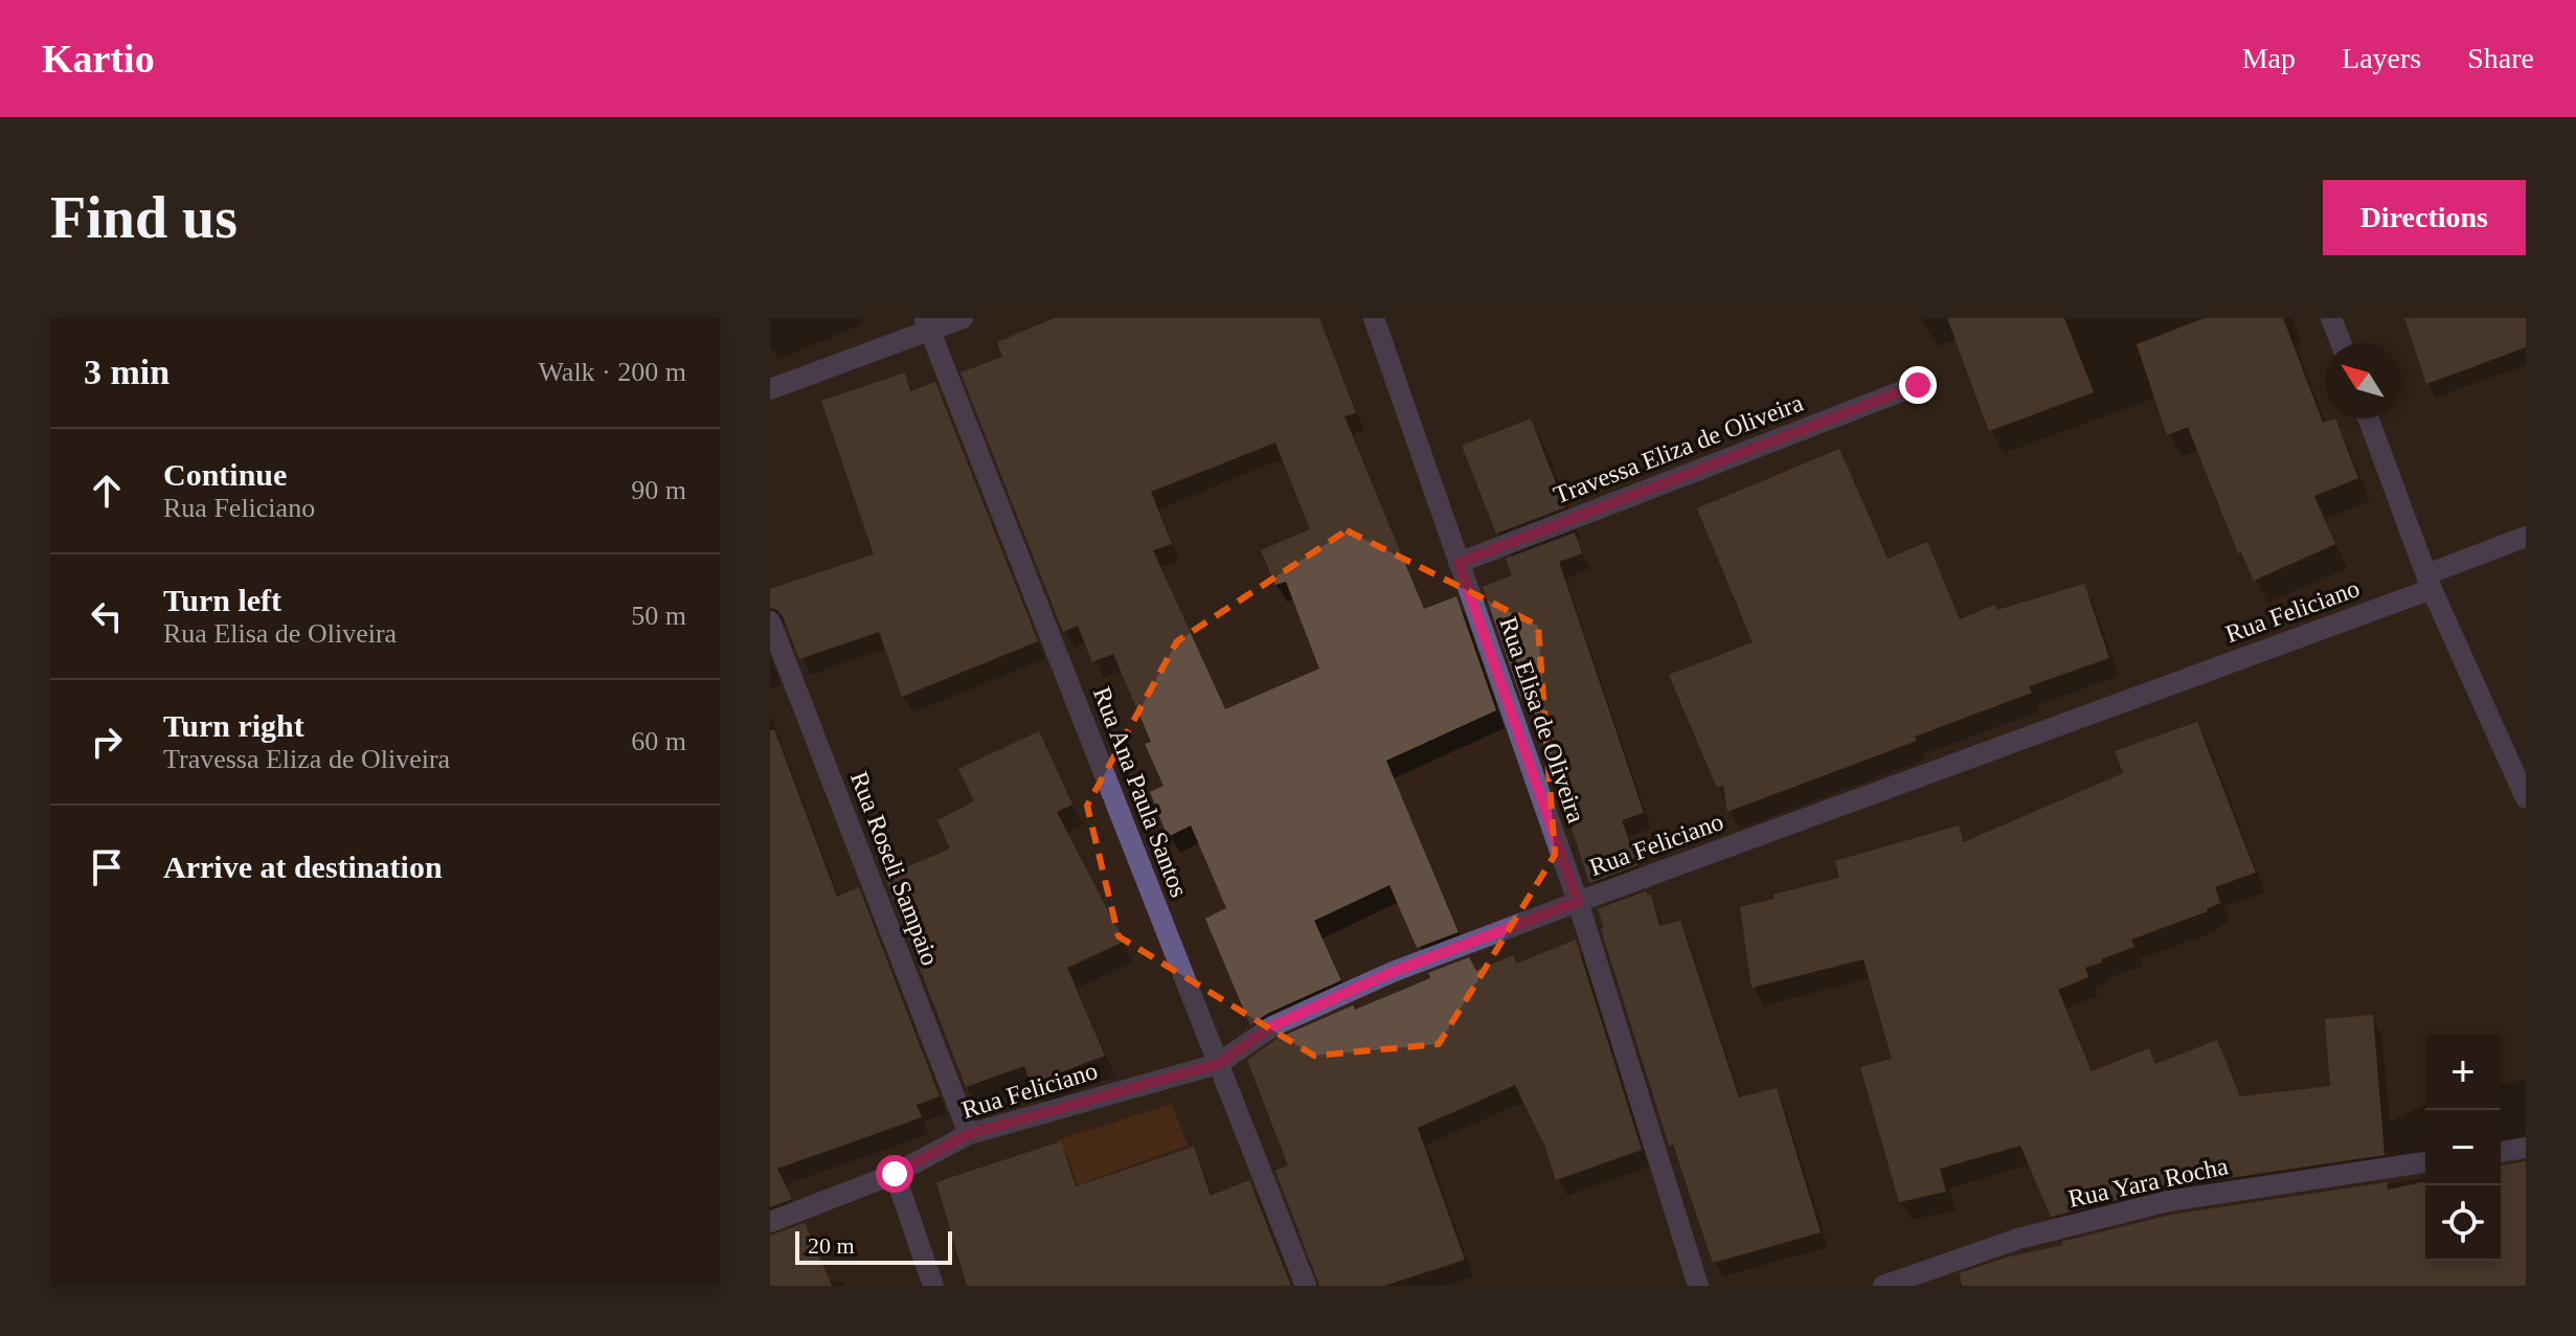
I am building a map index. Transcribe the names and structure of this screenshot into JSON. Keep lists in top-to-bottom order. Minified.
{"streets":{"street":["Travessa Eliza de Oliveira","Rua Feliciano","Rua Elisa de Oliveira","Rua Ana Paula Santos","Rua Roseli Sampaio","Rua Yara Rocha"]},"crossings":[["Travessa Eliza de Oliveira","Rua Elisa de Oliveira"],["Rua Feliciano","Rua Elisa de Oliveira"],["Rua Feliciano","Rua Ana Paula Santos"],["Rua Feliciano","Rua Roseli Sampaio"]],"scale_bar":"20 m","north":"top left","page":{"header":"Kartio","nav":["Map","Layers","Share"],"buttons":"Directions","title":"Find us","heading":["3 min","Walk · 200 m"],"list":[["Continue","Rua Feliciano","90 m"],["Turn left","Rua Elisa de Oliveira","50 m"],["Turn right","Travessa Eliza de Oliveira","60 m"],"Arrive at destination"],"map_buttons":["+","−"],"scale":"20 m"}}
